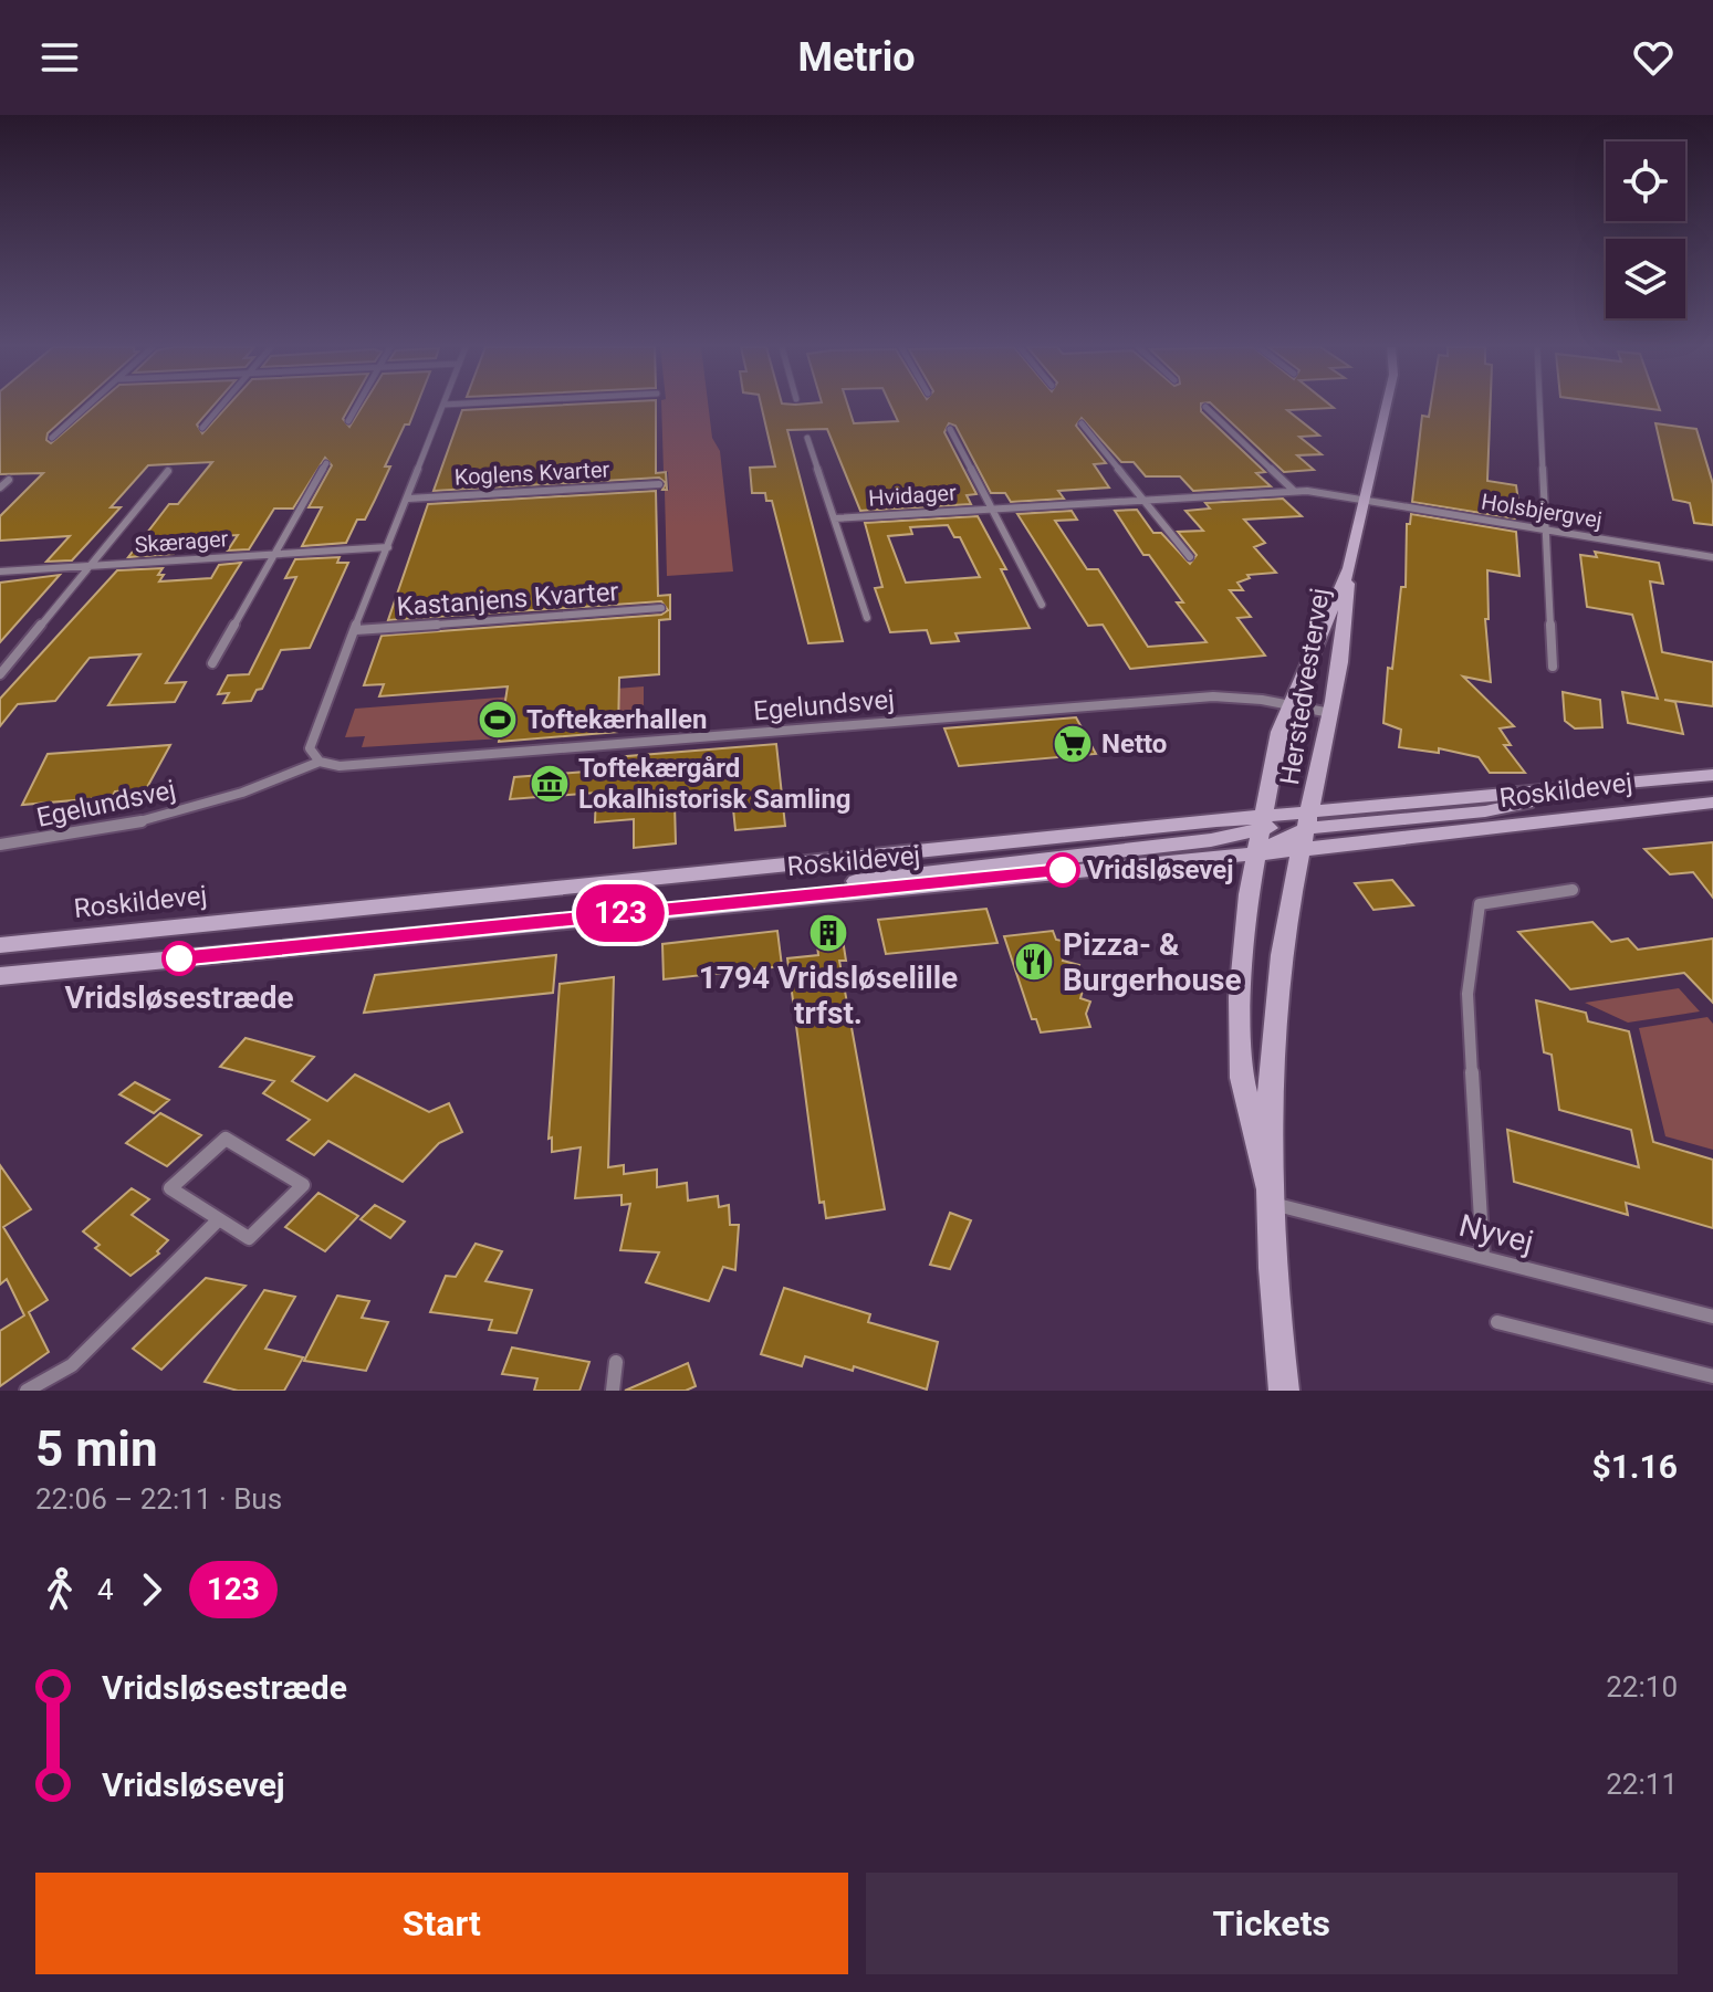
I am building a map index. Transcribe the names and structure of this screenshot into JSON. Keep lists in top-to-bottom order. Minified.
{"streets":{"main road":["Herstedvestervej","Roskildevej"],"street":["Koglens Kvarter","Hvidager","Holsbjergvej","Skærager","Kastanjens Kvarter","Egelundsvej","Nyvej"]},"crossings":[["Hvidager","Holsbjergvej"],["Hvidager","Herstedvestervej"],["Holsbjergvej","Herstedvestervej"],["Herstedvestervej","Egelundsvej"],["Herstedvestervej","Roskildevej"]],"places":{"sports":["Toftekærhallen"],"supermarket":["Netto"],"museum":["Toftekærgård Lokalhistorisk Samling"],"other":["Vridsløsevej","Vridsløsestræde"],"building":["1794 Vridsløselille trfst."],"restaurant":["Pizza- & Burgerhouse"]},"lines":["bus line 123"],"page":{"header":"Metrio","on_map":"123","heading":["5 min","22:06 – 22:11 · Bus","$1.16"],"legs":["4","123"],"list":[{"name":"Vridsløsestræde","value":"22:10"},{"name":"Vridsløsevej","value":"22:11"}],"buttons":["Start","Tickets"]}}
